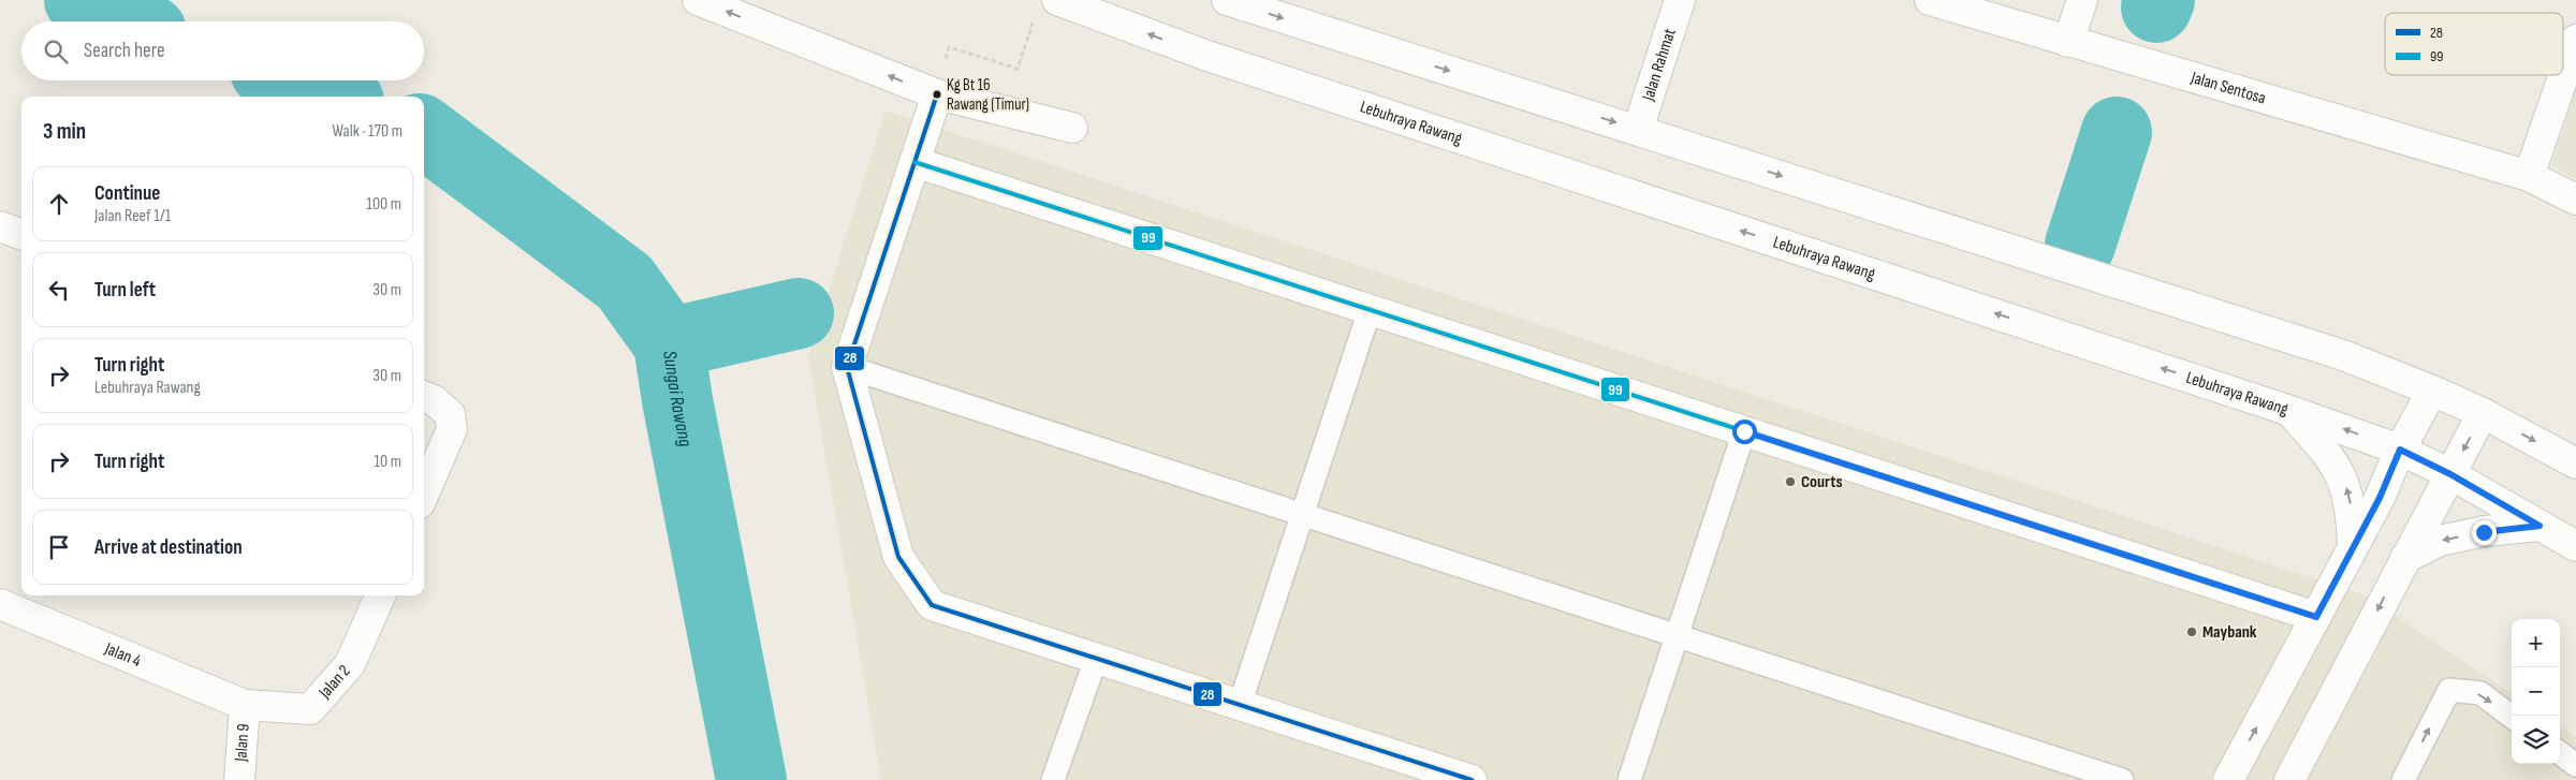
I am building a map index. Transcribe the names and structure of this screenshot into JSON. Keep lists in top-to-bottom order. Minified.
{"streets":{"street":["Jalan Rahmat","Jalan Sentosa","Lebuhraya Rawang","Jalan 4","Jalan 2","Jalan 9"]},"crossings":[["Jalan 4","Jalan 2"],["Jalan 4","Jalan 9"],["Jalan 2","Jalan 9"]],"water":["Sungai Rawang"],"places":["Kg Bt 16 Rawang (Timur)","Courts","Maybank"],"lines":["transit line 28","transit line 99"],"legend":["28","99"],"page":{"search":"Search here","heading":["3 min","Walk · 170 m"],"list":[["Continue","Jalan Reef 1/1","100 m"],["Turn left","30 m"],["Turn right","Lebuhraya Rawang","30 m"],["Turn right","10 m"],"Arrive at destination"],"map_buttons":["+","−"]}}
